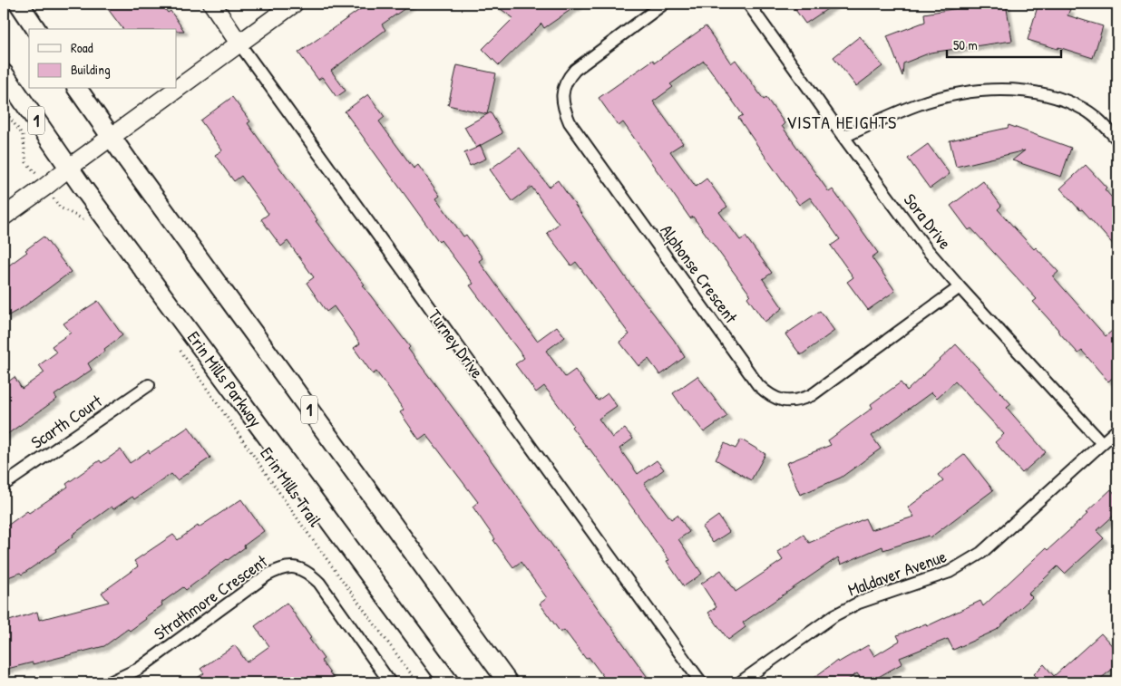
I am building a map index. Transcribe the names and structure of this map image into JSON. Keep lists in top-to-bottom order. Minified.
{"streets":{"main road":["1","Erin Mills Parkway"],"street":["Sora Drive","Alphonse Crescent","Turney Drive","Scarth Court","Maldaver Avenue","Strathmore Crescent"],"path":["Erin Mills Trail"]},"crossings":[["Sora Drive","Alphonse Crescent"],["Sora Drive","Maldaver Avenue"]],"districts":["VISTA HEIGHTS"],"legend":["Road","Building"],"scale_bar":"50 m"}
